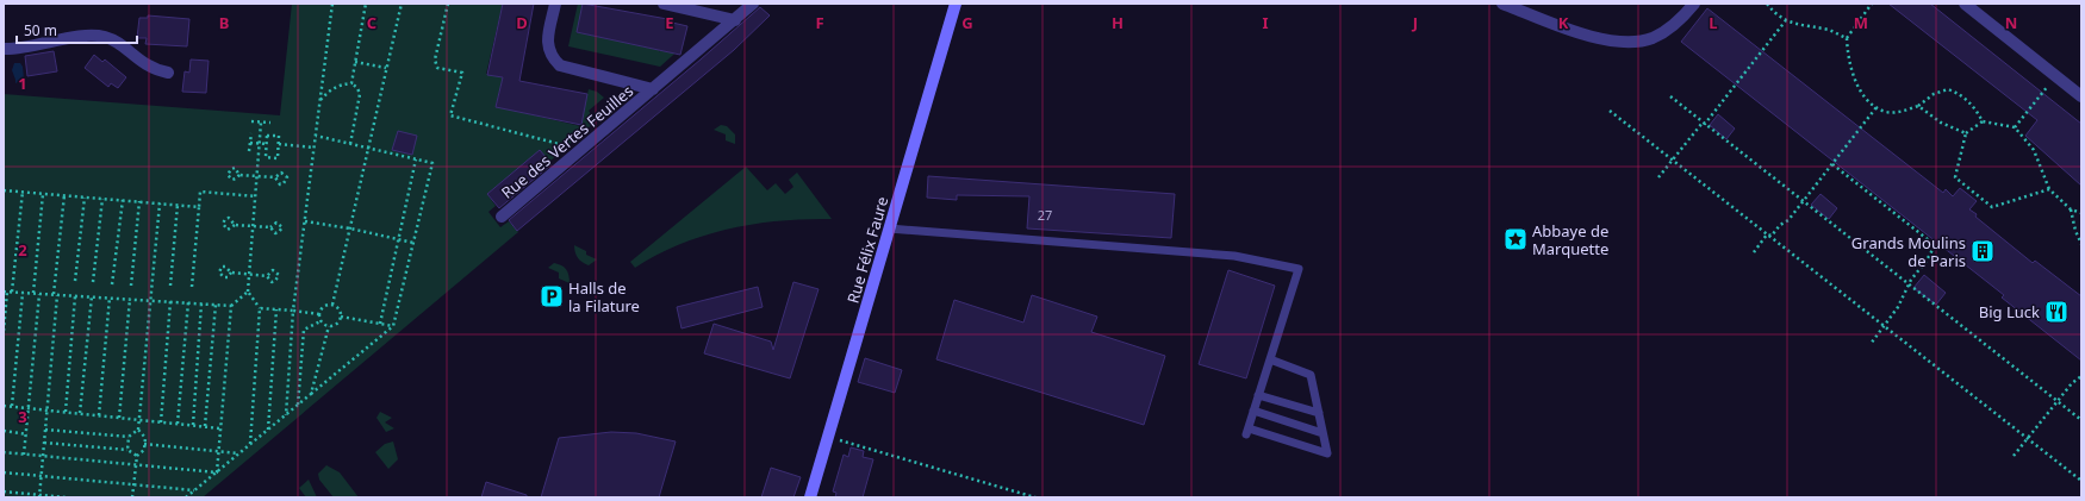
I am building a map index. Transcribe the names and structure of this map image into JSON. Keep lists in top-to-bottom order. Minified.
{"streets":{"street":["Rue des Vertes Feuilles","Rue Félix Faure"]},"places":{"place":["Abbaye de Marquette"],"building":["Grands Moulins de Paris"],"parking":["Halls de la Filature"],"restaurant":["Big Luck"]},"house_numbers":["27"],"scale_bar":"50 m","grid":{"columns":["B","C","D","E","F","G","H","I","J","K","L","M","N"],"rows":["1","2","3"]}}
